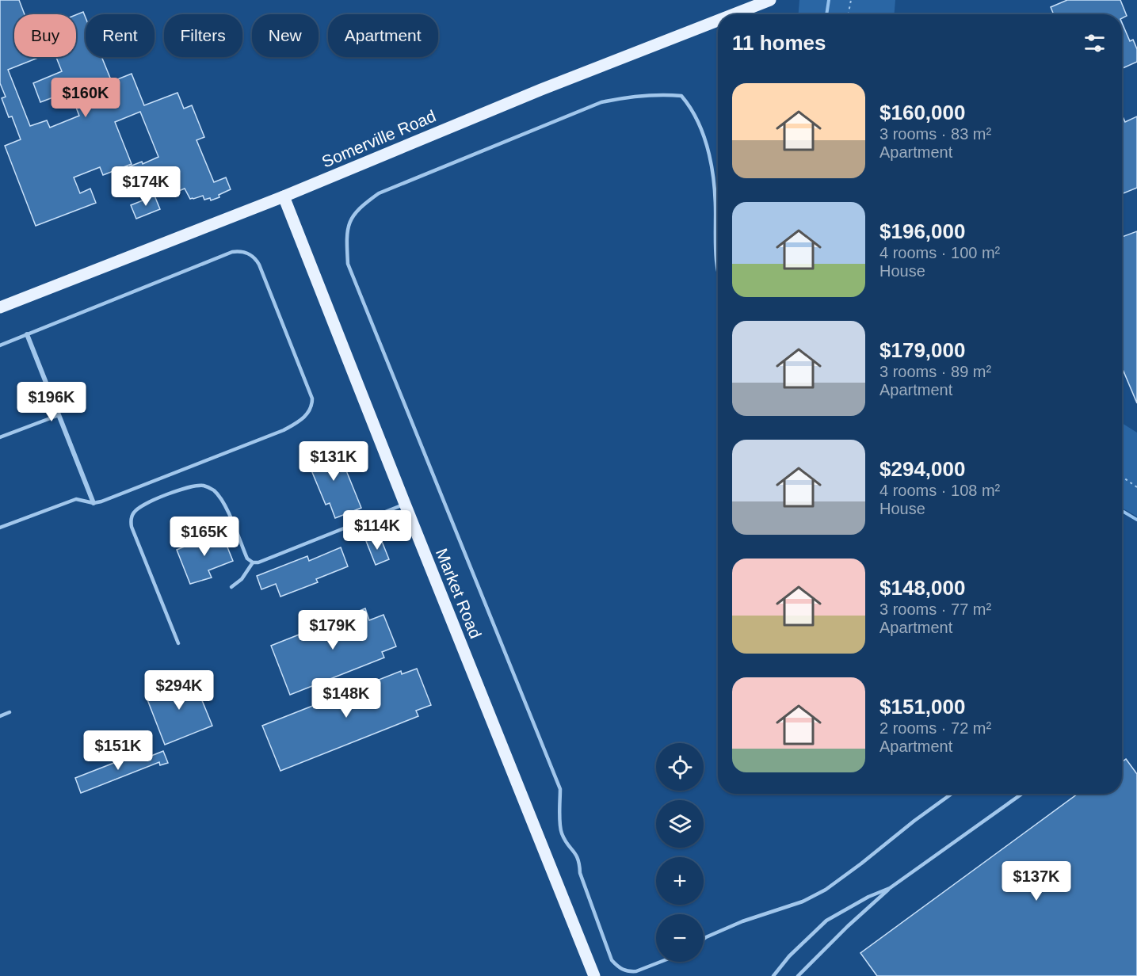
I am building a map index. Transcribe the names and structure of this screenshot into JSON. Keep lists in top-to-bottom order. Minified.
{"streets":{"main road":["Somerville Road","Market Road"]},"crossings":[["Somerville Road","Market Road"]],"page":{"chip":["Buy","Rent","Filters","New","Apartment"],"heading":"11 homes","list":[{"name":"$160,000","note":"3 rooms · 83 m² · Apartment"},{"name":"$196,000","note":"4 rooms · 100 m² · House"},{"name":"$179,000","note":"3 rooms · 89 m² · Apartment"},{"name":"$294,000","note":"4 rooms · 108 m² · House"},{"name":"$148,000","note":"3 rooms · 77 m² · Apartment"},{"name":"$151,000","note":"2 rooms · 72 m² · Apartment"}],"price":["$160K","$174K","$196K","$131K","$114K","$165K","$179K","$294K","$148K","$151K","$137K"],"map_buttons":["+","−"]}}
